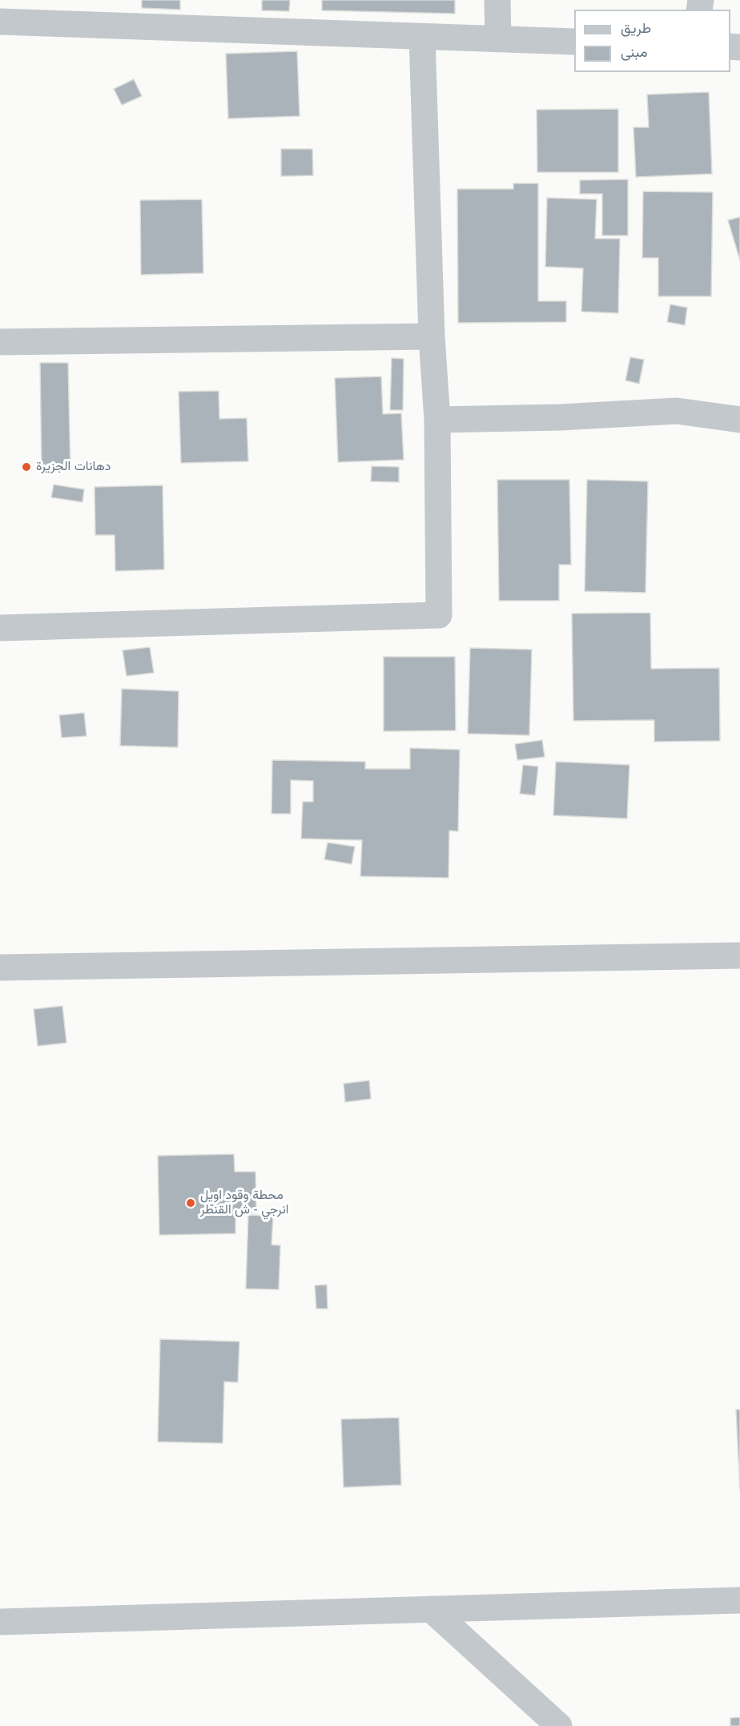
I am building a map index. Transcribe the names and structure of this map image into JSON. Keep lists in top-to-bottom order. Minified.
{"places":["دهانات الجزيرة","محطة وقود اويل انرجي - ش القنطر"],"legend":["طريق","مبنى"]}
